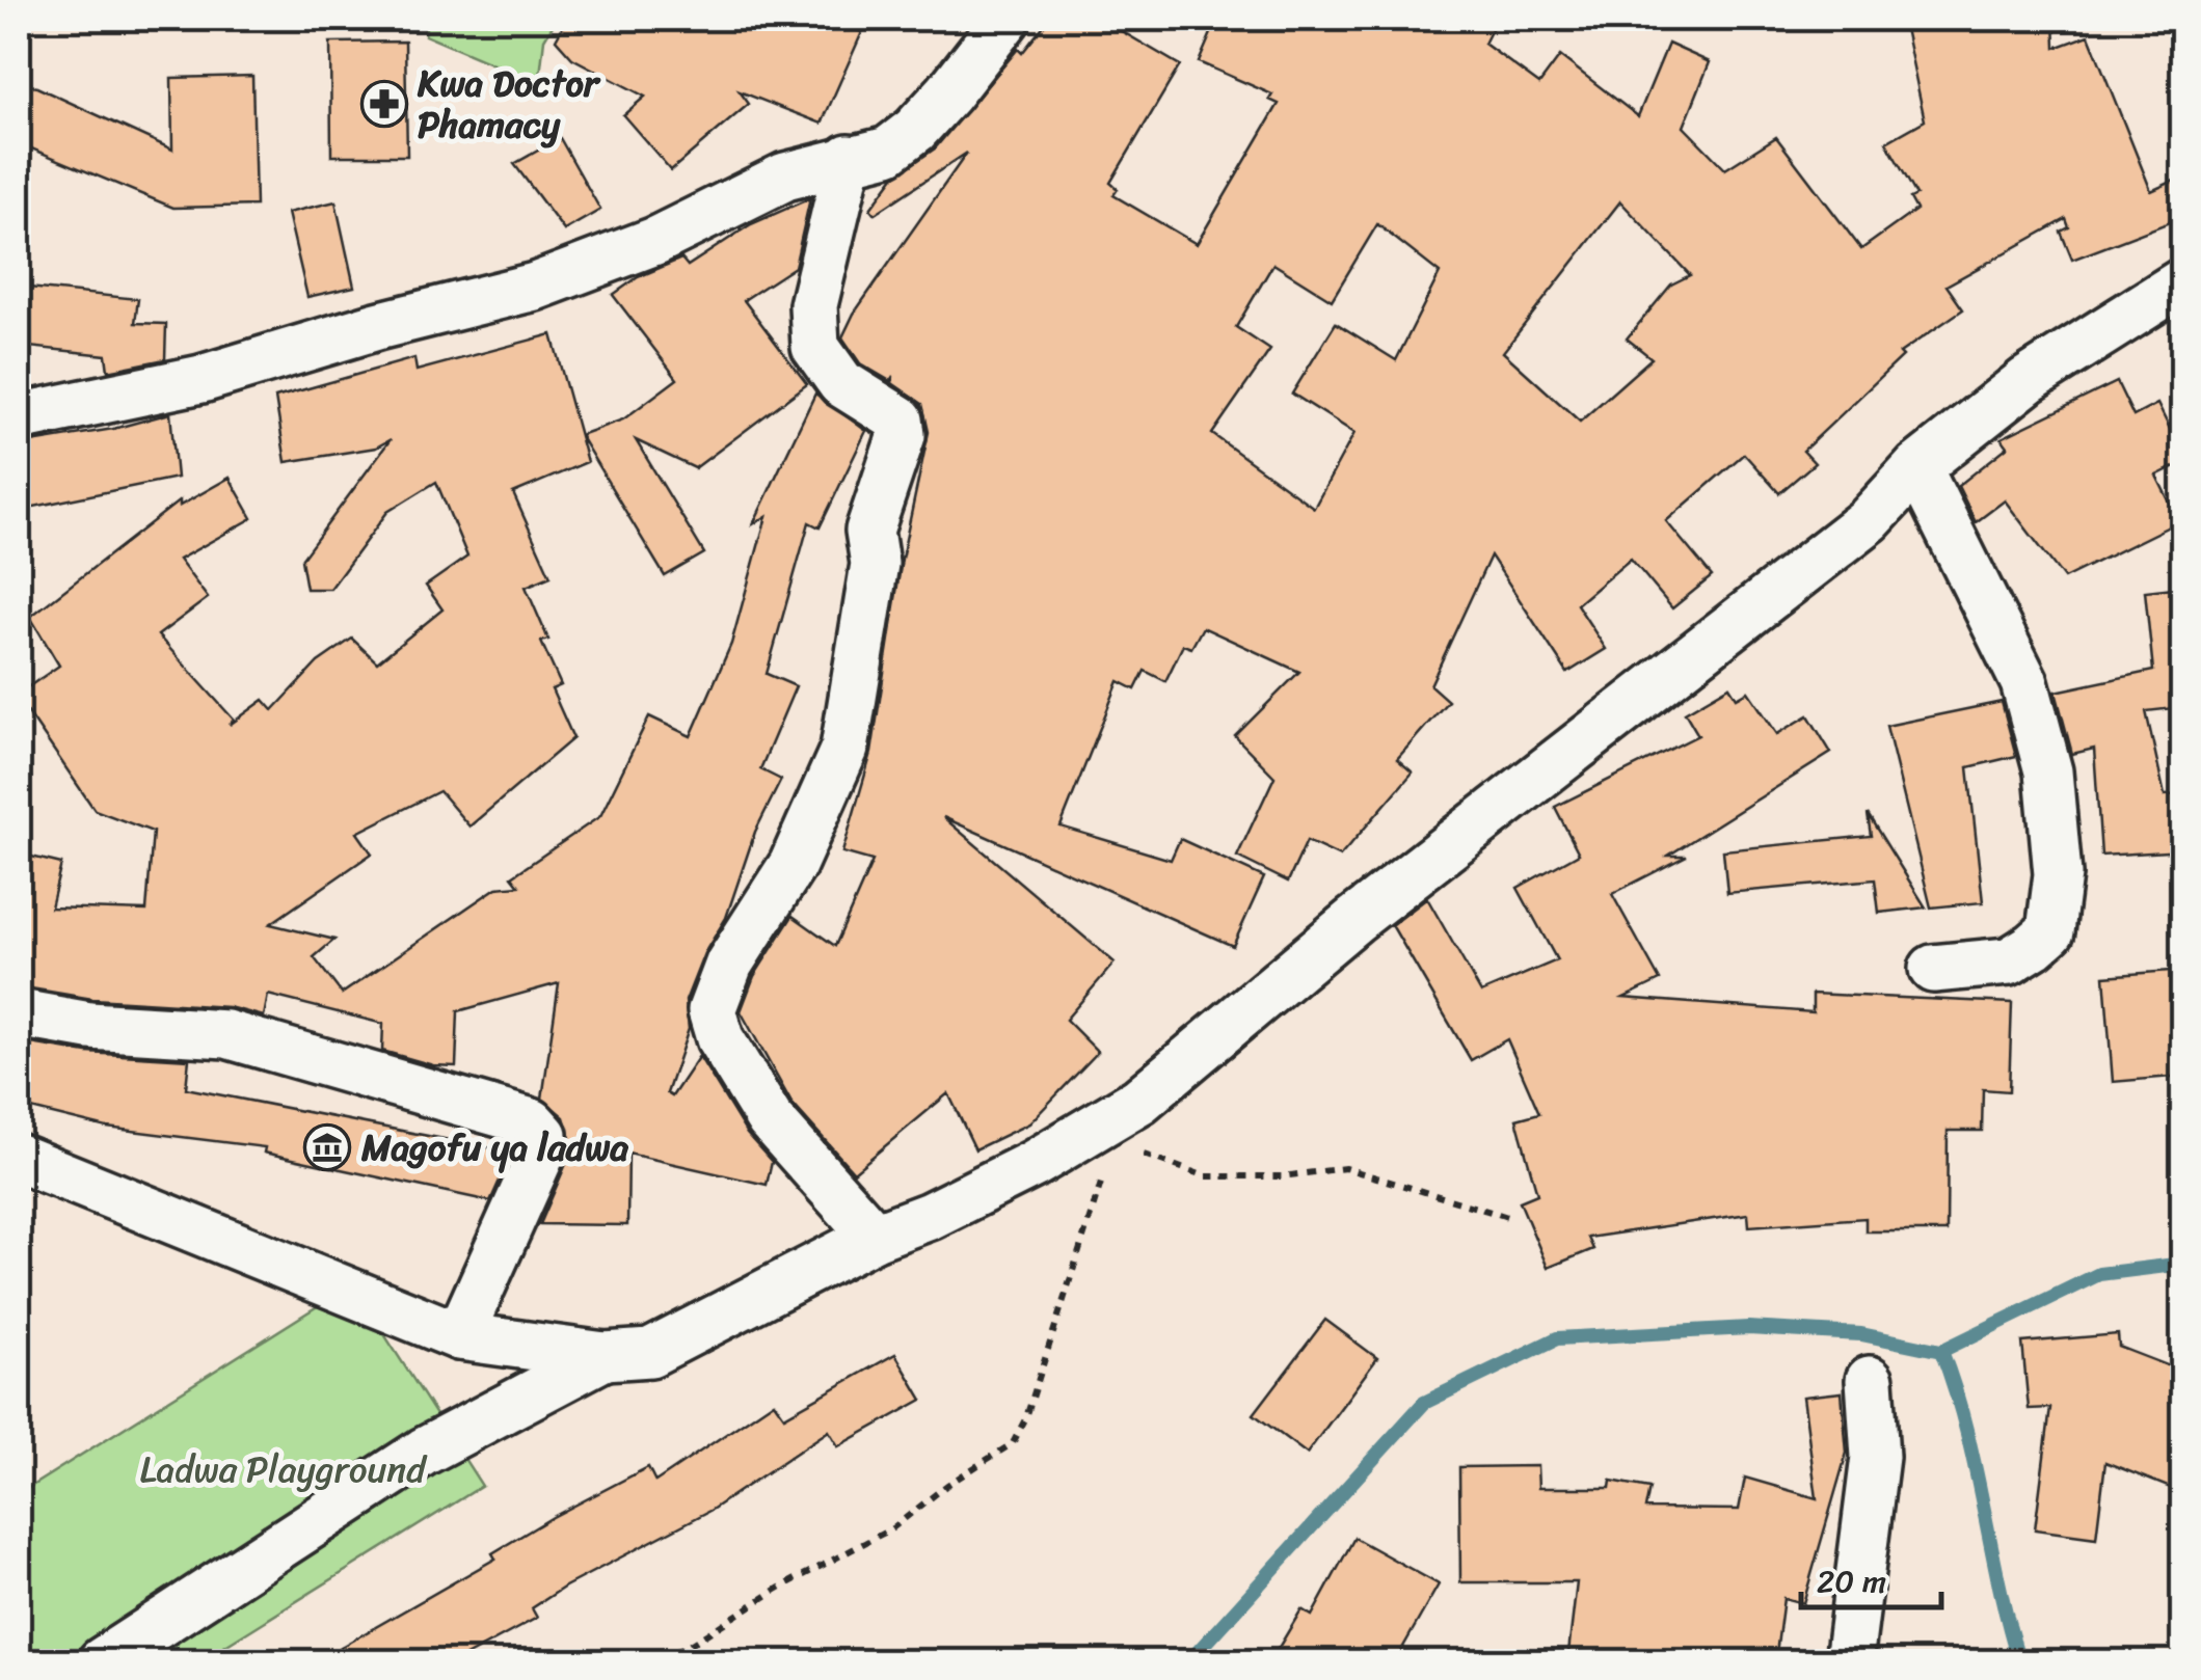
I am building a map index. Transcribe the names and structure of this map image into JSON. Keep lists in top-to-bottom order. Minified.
{"parks":["Ladwa Playground"],"places":{"pharmacy":["Kwa Doctor Phamacy"],"museum":["Magofu ya ladwa"]},"scale_bar":"20 m"}
